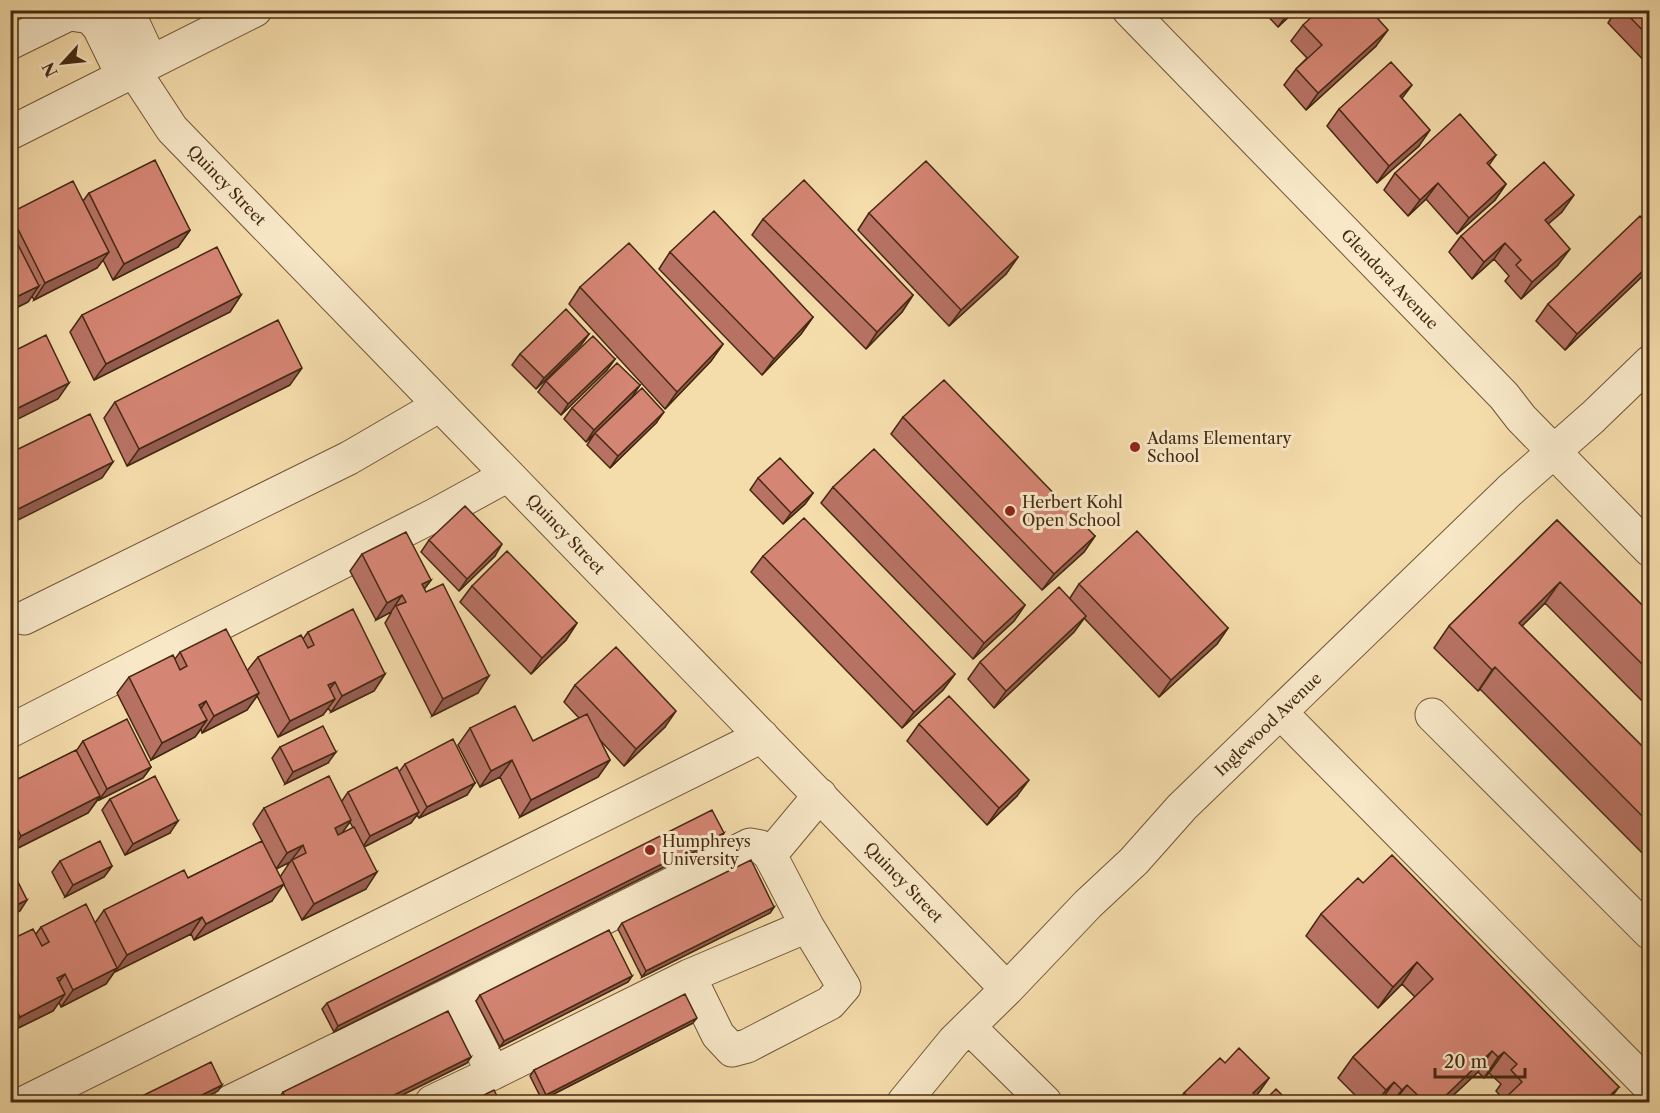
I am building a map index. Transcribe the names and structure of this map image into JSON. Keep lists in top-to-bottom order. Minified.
{"streets":{"street":["Quincy Street","Glendora Avenue","Inglewood Avenue"]},"crossings":[["Quincy Street","Inglewood Avenue"],["Glendora Avenue","Inglewood Avenue"]],"places":["Adams Elementary School","Herbert Kohl Open School","Humphreys University"],"scale_bar":"20 m","north":"bottom left"}
